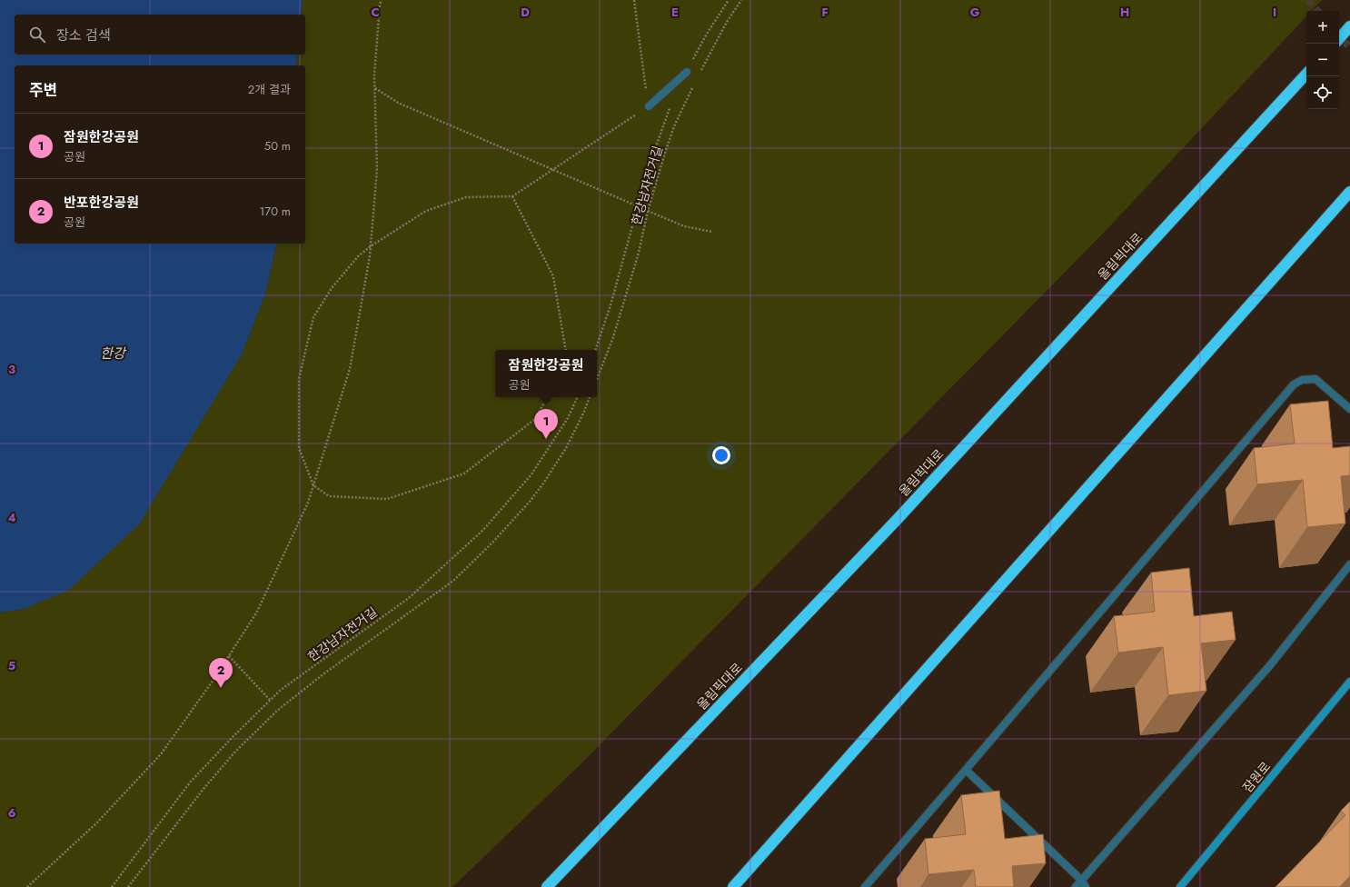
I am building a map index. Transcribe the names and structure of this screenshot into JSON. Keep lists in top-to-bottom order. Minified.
{"streets":{"highway":["올림픽대로"],"main road":["잠원로"],"path":["한강남자전거길"]},"water":["한강"],"page":{"map_buttons":["+","−"],"search":"장소 검색","heading":["주변","2개 결과"],"list":[{"mark":"1","name":"잠원한강공원","note":"공원","value":"50 m"},{"mark":"2","name":"반포한강공원","note":"공원","value":"170 m"}],"popup":["잠원한강공원","공원"],"pins":["1","2"]},"grid":{"columns":["C","D","E","F","G","H","I"],"rows":["3","4","5","6"]}}
